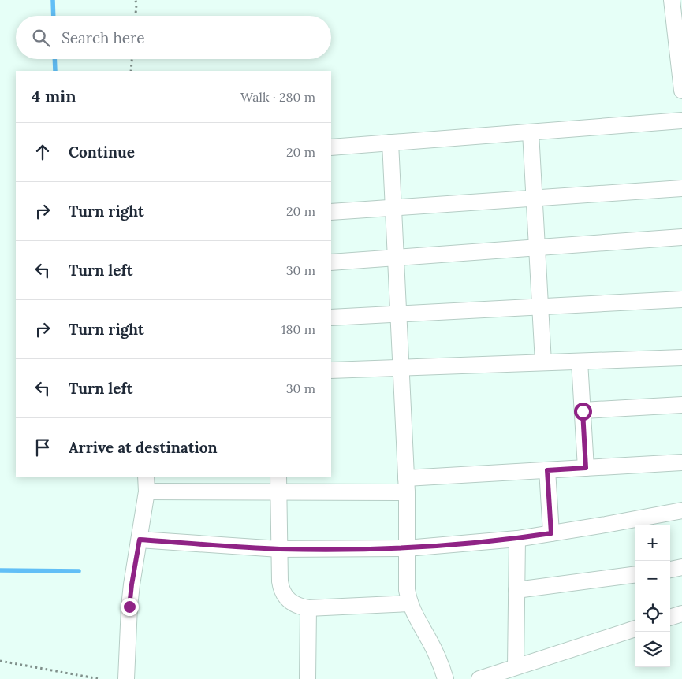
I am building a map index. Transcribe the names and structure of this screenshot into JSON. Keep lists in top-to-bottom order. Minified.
{"page":{"search":"Search here","heading":["4 min","Walk · 280 m"],"list":[["Continue","20 m"],["Turn right","20 m"],["Turn left","30 m"],["Turn right","180 m"],["Turn left","30 m"],"Arrive at destination"],"map_buttons":["+","−"]}}
